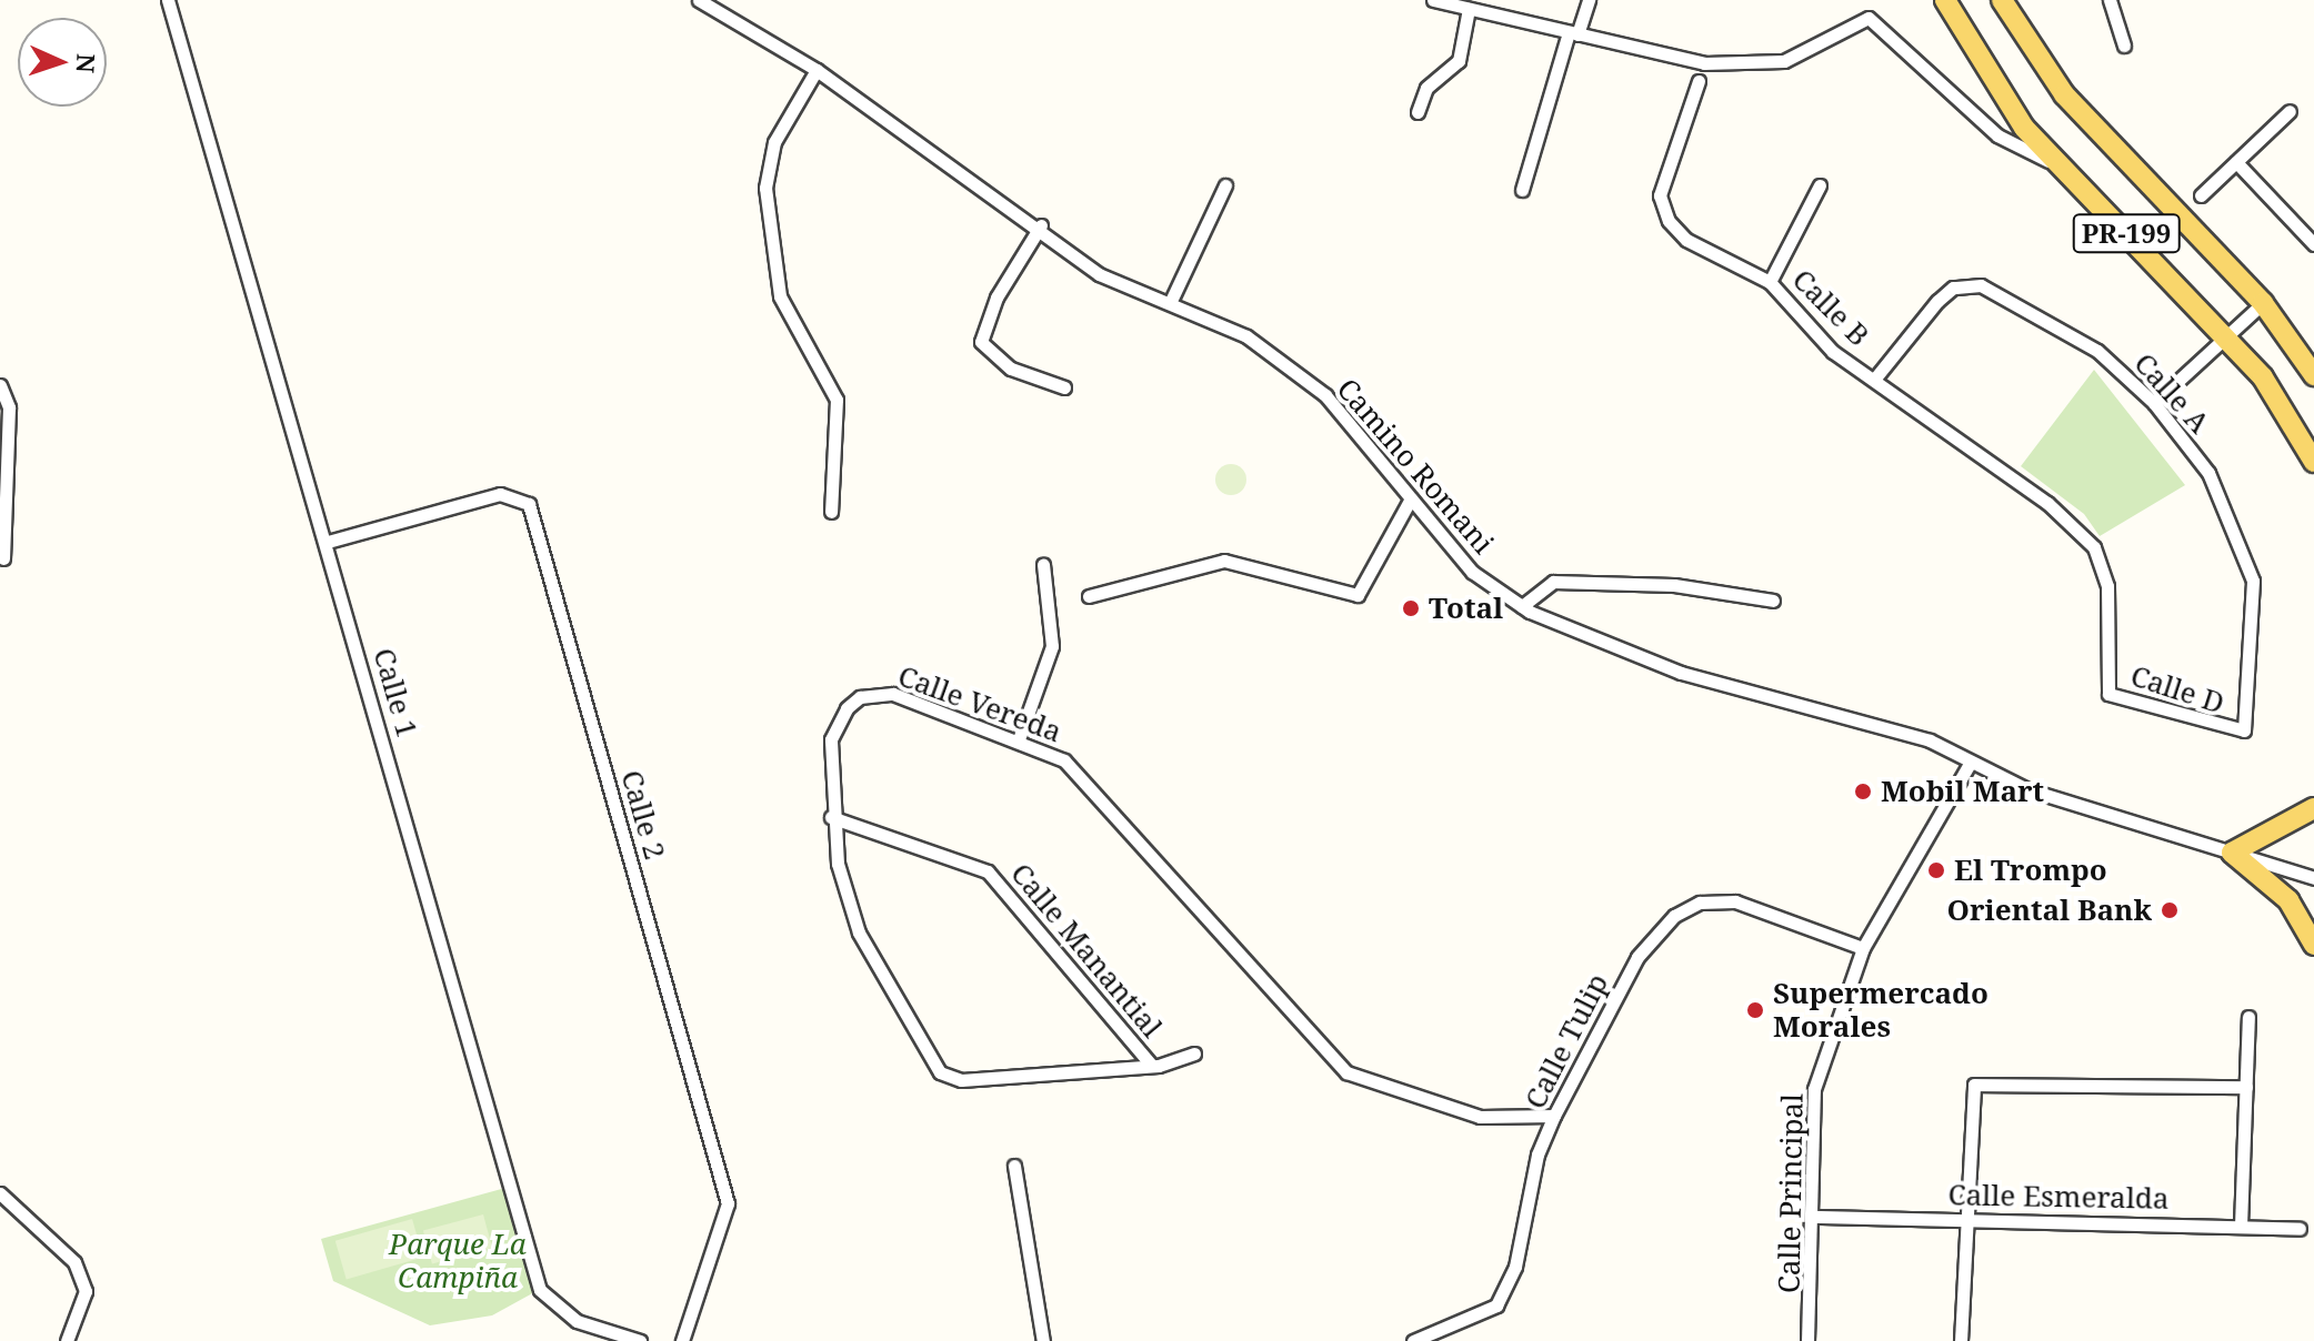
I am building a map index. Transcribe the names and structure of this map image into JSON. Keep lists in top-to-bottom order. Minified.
{"streets":{"main road":["PR-199"],"street":["Calle B","Calle A","Camino Romani","Calle D","Calle 1","Calle Vereda","Calle 2","Calle Manantial","Calle Tulip","Calle Principal","Calle Esmeralda"]},"crossings":[["Calle B","Calle A"],["Calle B","Calle D"],["Calle A","Calle D"],["Camino Romani","Calle Principal"],["Calle 1","Calle 2"],["Calle Vereda","Calle Manantial"],["Calle Vereda","Calle Tulip"],["Calle Tulip","Calle Principal"],["Calle Principal","Calle Esmeralda"]],"parks":["Parque La Campiña"],"places":["Total","Mobil Mart","El Trompo","Oriental Bank","Supermercado Morales"],"north":"right"}
